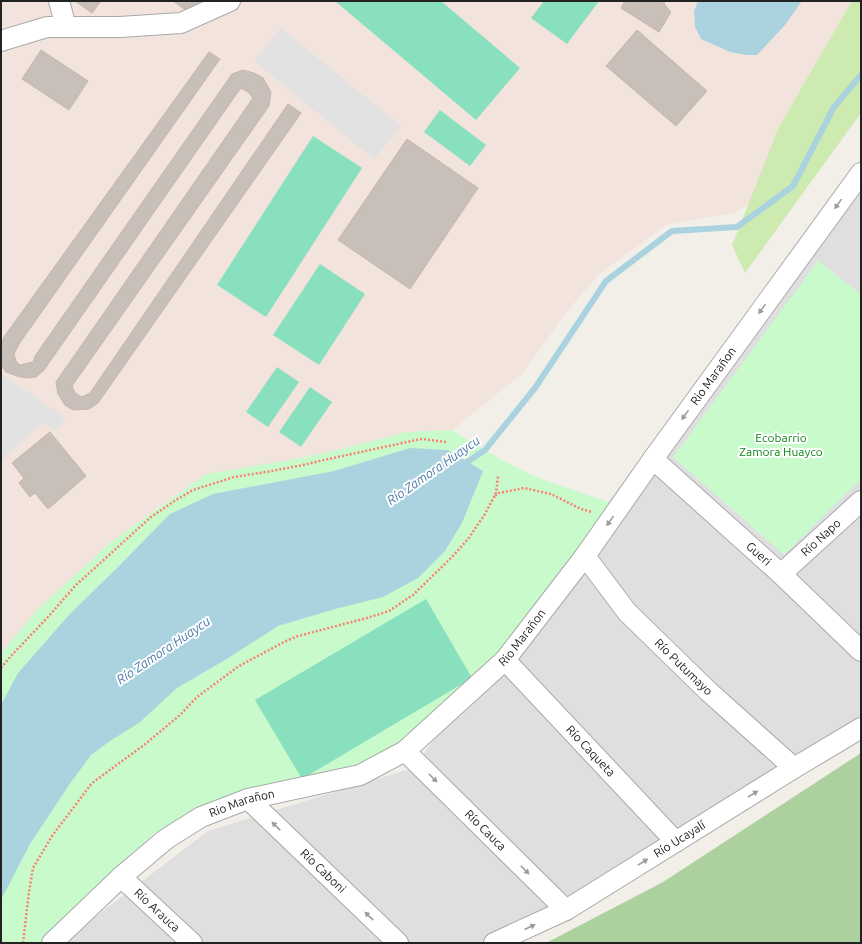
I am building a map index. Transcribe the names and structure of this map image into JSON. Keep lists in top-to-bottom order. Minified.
{"streets":{"street":["Rio Marañon","Río Napo","Gueri","Río Putumayo","Río Caqueta","Río Cauca","Río Ucayalí","Río Caboni","Río Arauca"]},"crossings":[["Rio Marañon","Gueri"],["Rio Marañon","Río Putumayo"],["Rio Marañon","Río Caqueta"],["Rio Marañon","Río Cauca"],["Rio Marañon","Río Caboni"],["Rio Marañon","Río Arauca"],["Río Napo","Gueri"],["Río Putumayo","Río Ucayalí"],["Río Caqueta","Río Ucayalí"],["Río Cauca","Río Ucayalí"]],"one_way":["Río Cauca","Río Ucayalí","Río Caboni"],"water":["Río Zamora Huaycu"],"parks":["Ecobarrio Zamora Huayco"]}
